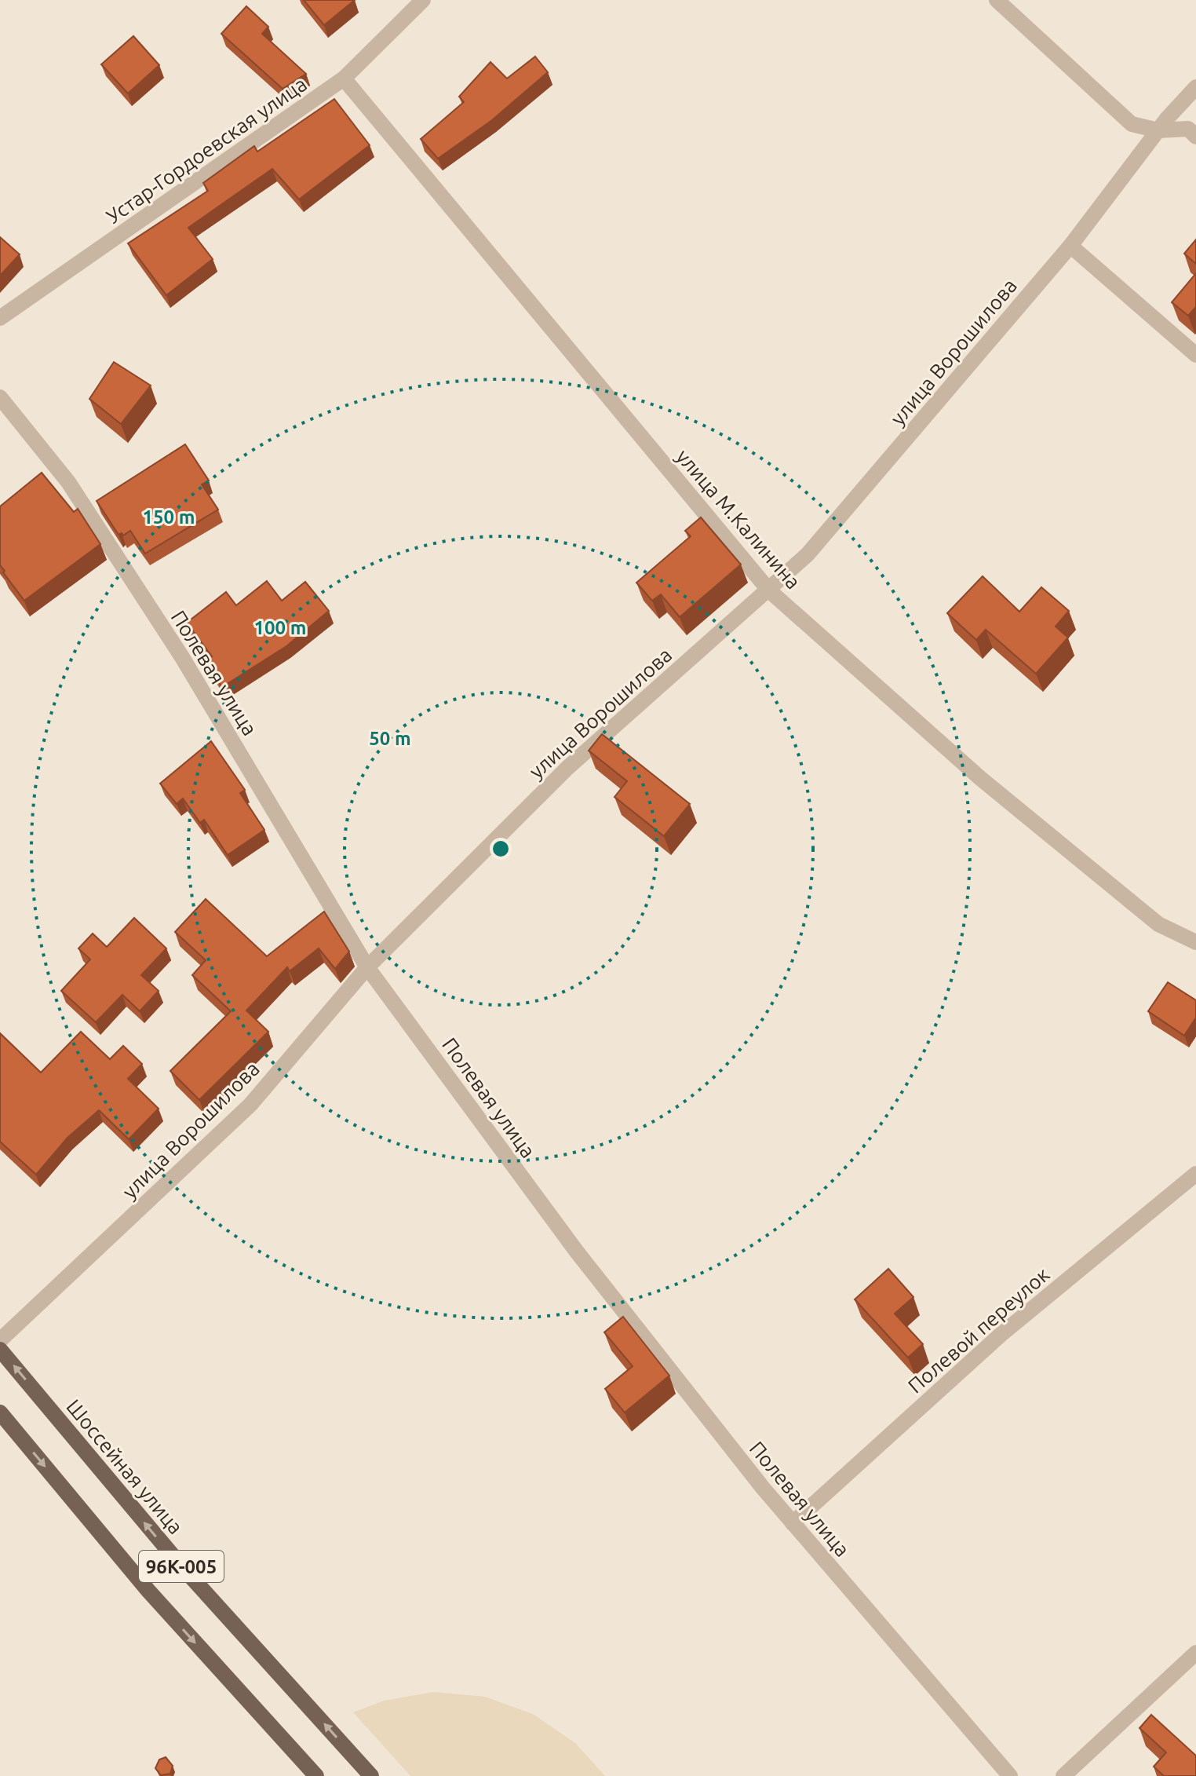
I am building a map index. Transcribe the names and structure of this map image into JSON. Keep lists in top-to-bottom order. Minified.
{"streets":{"main road":["Шоссейная улица","96К-005"],"street":["Устар-Гордоевская улица","улица Ворошилова","улица М.Калинина","Полевая улица","Полевой переулок"]},"crossings":[["Устар-Гордоевская улица","улица М.Калинина"],["улица Ворошилова","улица М.Калинина"],["улица Ворошилова","Полевая улица"],["Полевая улица","Полевой переулок"]],"rings":["150 m","100 m","50 m"]}
